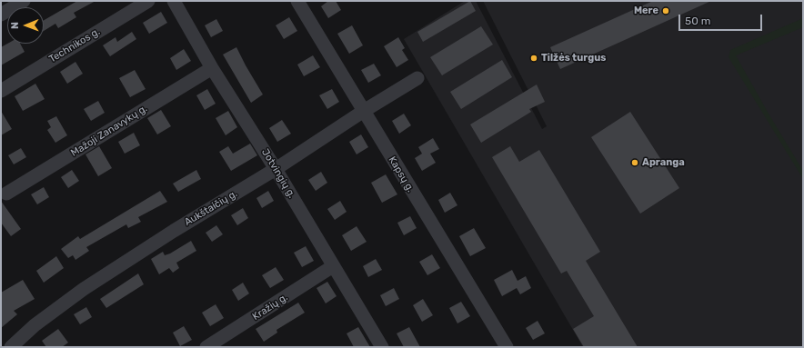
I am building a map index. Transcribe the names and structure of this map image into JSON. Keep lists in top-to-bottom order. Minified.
{"streets":{"street":["Technikos g.","Mažoji Zanavykų g.","Jotvingių g.","Kapsų g.","Aukštaičių g.","Kražių g."]},"crossings":[["Mažoji Zanavykų g.","Jotvingių g."],["Jotvingių g.","Aukštaičių g."],["Jotvingių g.","Kražių g."],["Kapsų g.","Aukštaičių g."]],"places":["Mere","Tilžės turgus","Apranga"],"scale_bar":"50 m","north":"left"}
